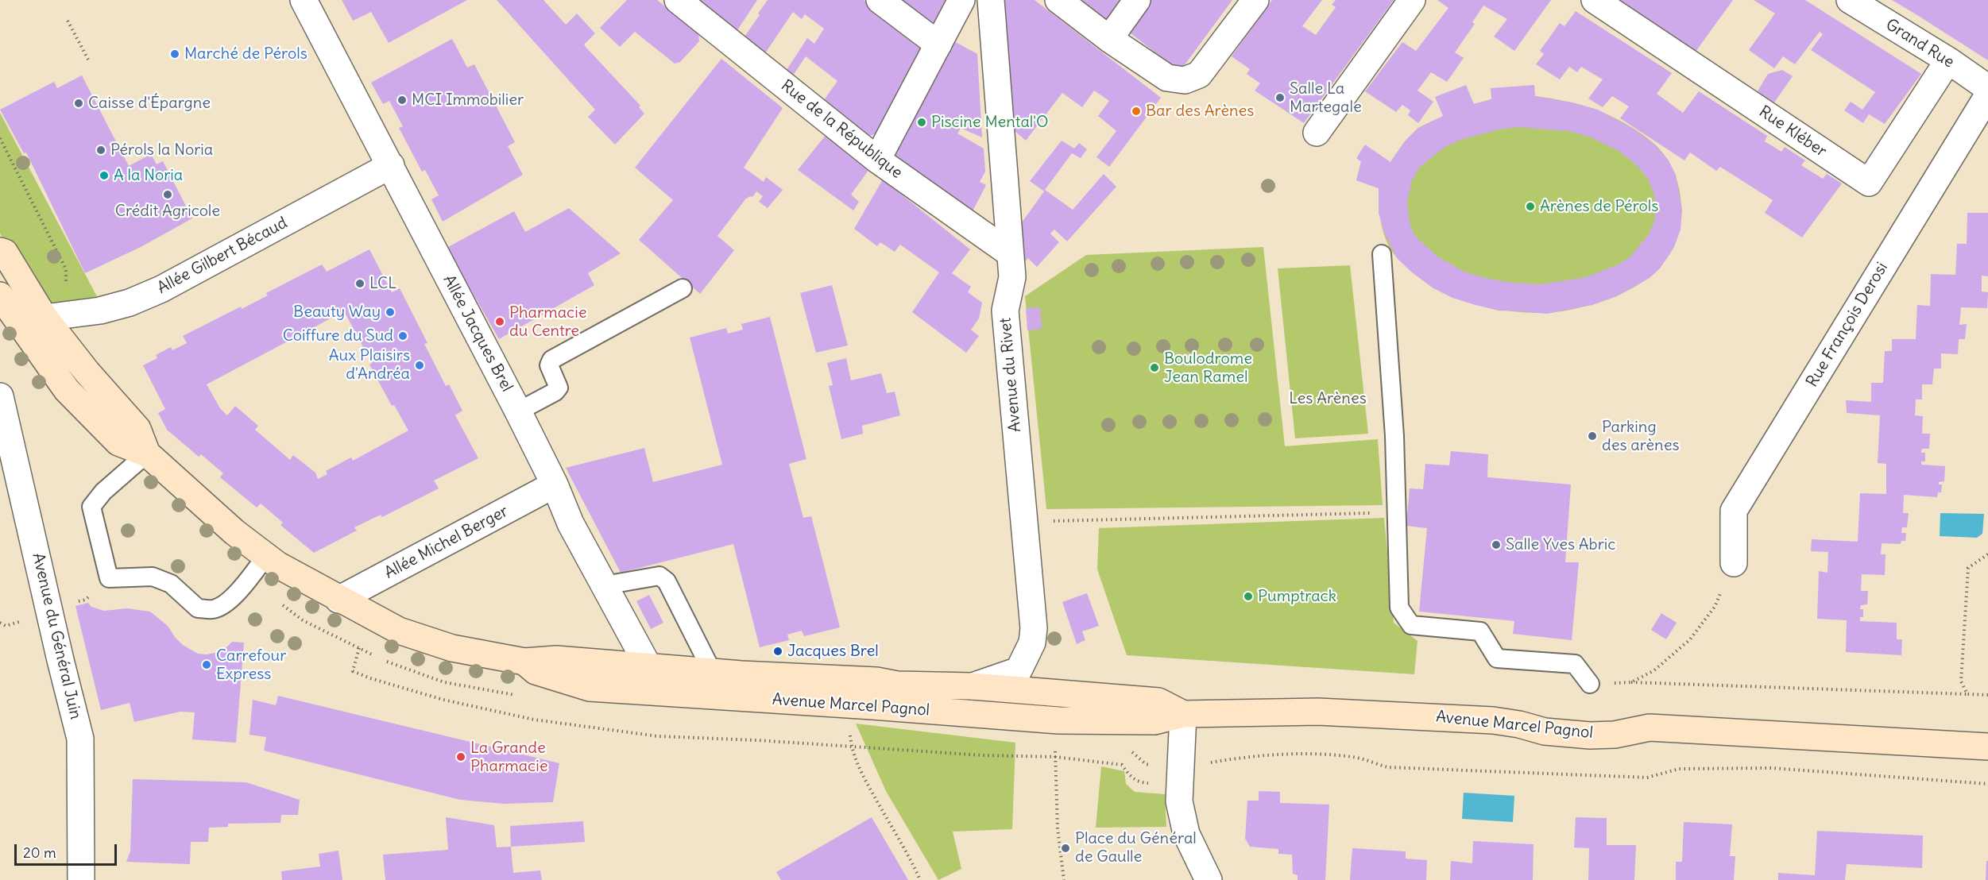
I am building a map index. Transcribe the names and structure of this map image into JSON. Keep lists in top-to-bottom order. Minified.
{"streets":{"main road":["Avenue Marcel Pagnol"],"street":["Grand Rue","Rue de la République","Rue Kléber","Allée Gilbert Bécaud","Rue François Derosi","Allée Jacques Brel","Avenue du Rivet","Allée Michel Berger","Avenue du Général Juin"]},"crossings":[["Grand Rue","Rue Kléber"],["Rue de la République","Avenue du Rivet"],["Allée Gilbert Bécaud","Allée Jacques Brel"],["Allée Gilbert Bécaud","Avenue Marcel Pagnol"],["Allée Jacques Brel","Allée Michel Berger"],["Allée Jacques Brel","Avenue Marcel Pagnol"],["Avenue du Rivet","Avenue Marcel Pagnol"],["Allée Michel Berger","Avenue Marcel Pagnol"]],"parks":["Les Arènes"],"places":["Marché de Pérols","Salle La Martegale","MCI Immobilier","Caisse d'Épargne","Bar des Arènes","Piscine Mental'O","Pérols la Noria","A la Noria","Crédit Agricole","Arènes de Pérols","LCL","Beauty Way","Pharmacie du Centre","Coiffure du Sud","Aux Plaisirs d'Andréa","Boulodrome Jean Ramel","Parking des arènes","Salle Yves Abric","Pumptrack","Jacques Brel","Carrefour Express","La Grande Pharmacie","Place du Général de Gaulle"],"scale_bar":"20 m"}
